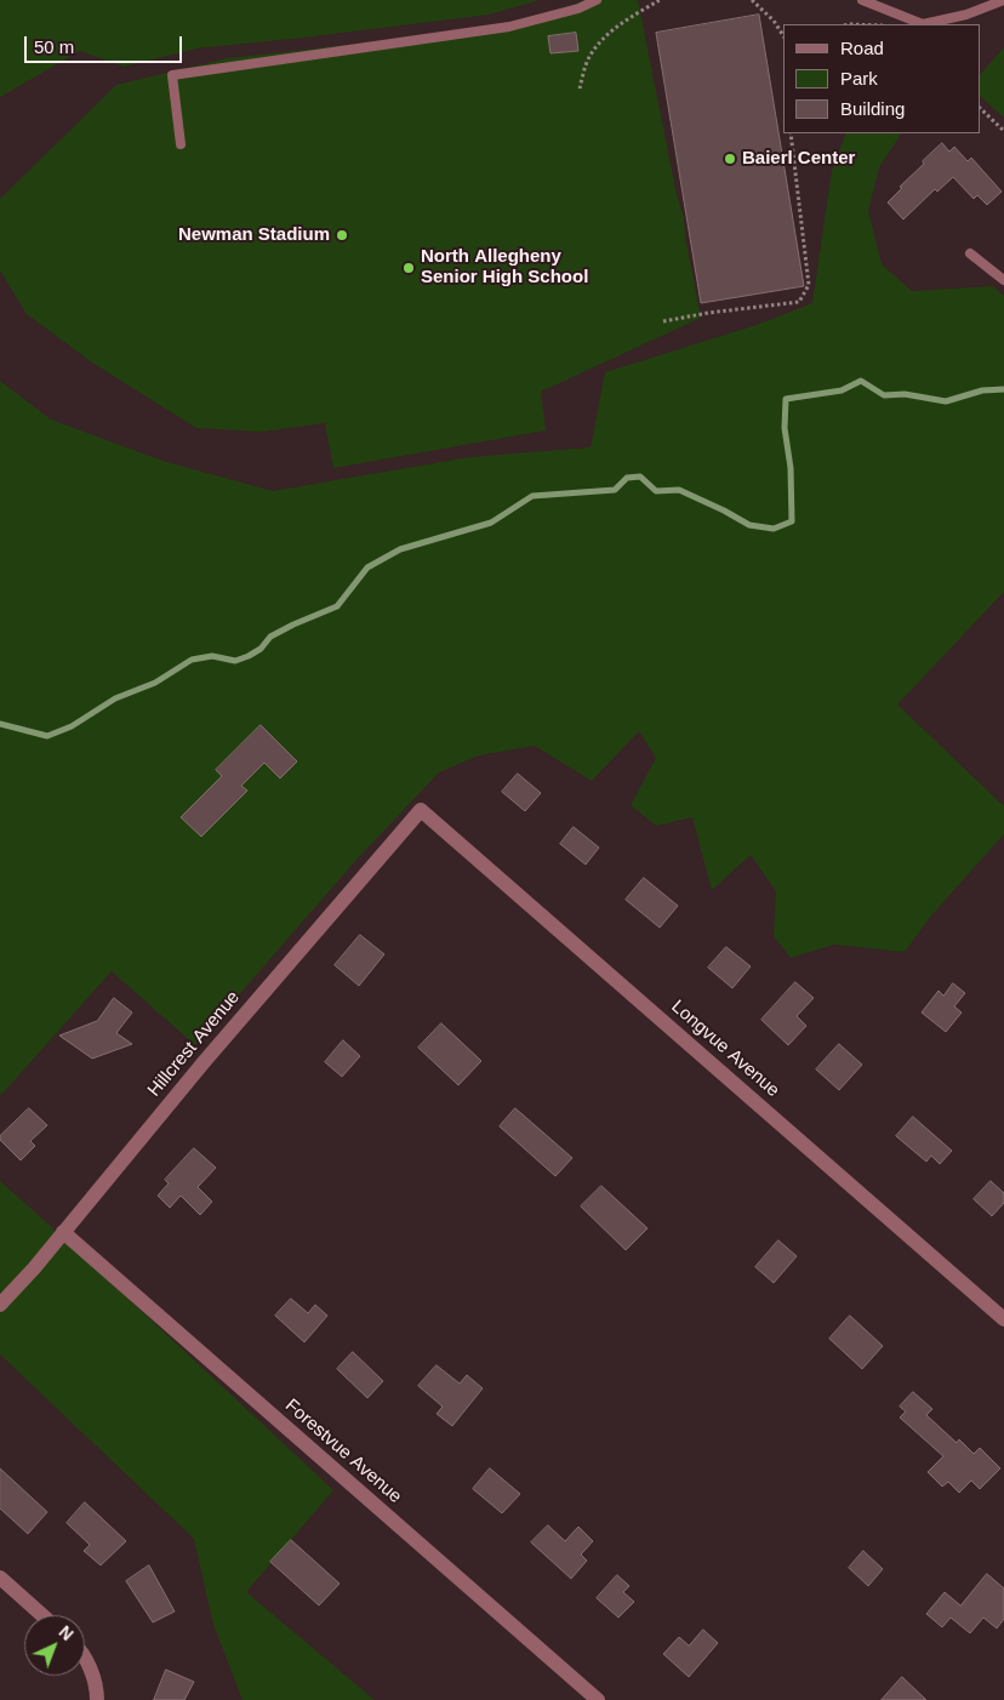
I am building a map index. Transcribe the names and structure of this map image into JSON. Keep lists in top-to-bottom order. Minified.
{"streets":{"street":["Hillcrest Avenue","Longvue Avenue","Forestvue Avenue"]},"crossings":[["Hillcrest Avenue","Longvue Avenue"],["Hillcrest Avenue","Forestvue Avenue"]],"places":["Baierl Center","Newman Stadium","North Allegheny Senior High School"],"legend":["Road","Park","Building"],"scale_bar":"50 m","north":"top right"}
